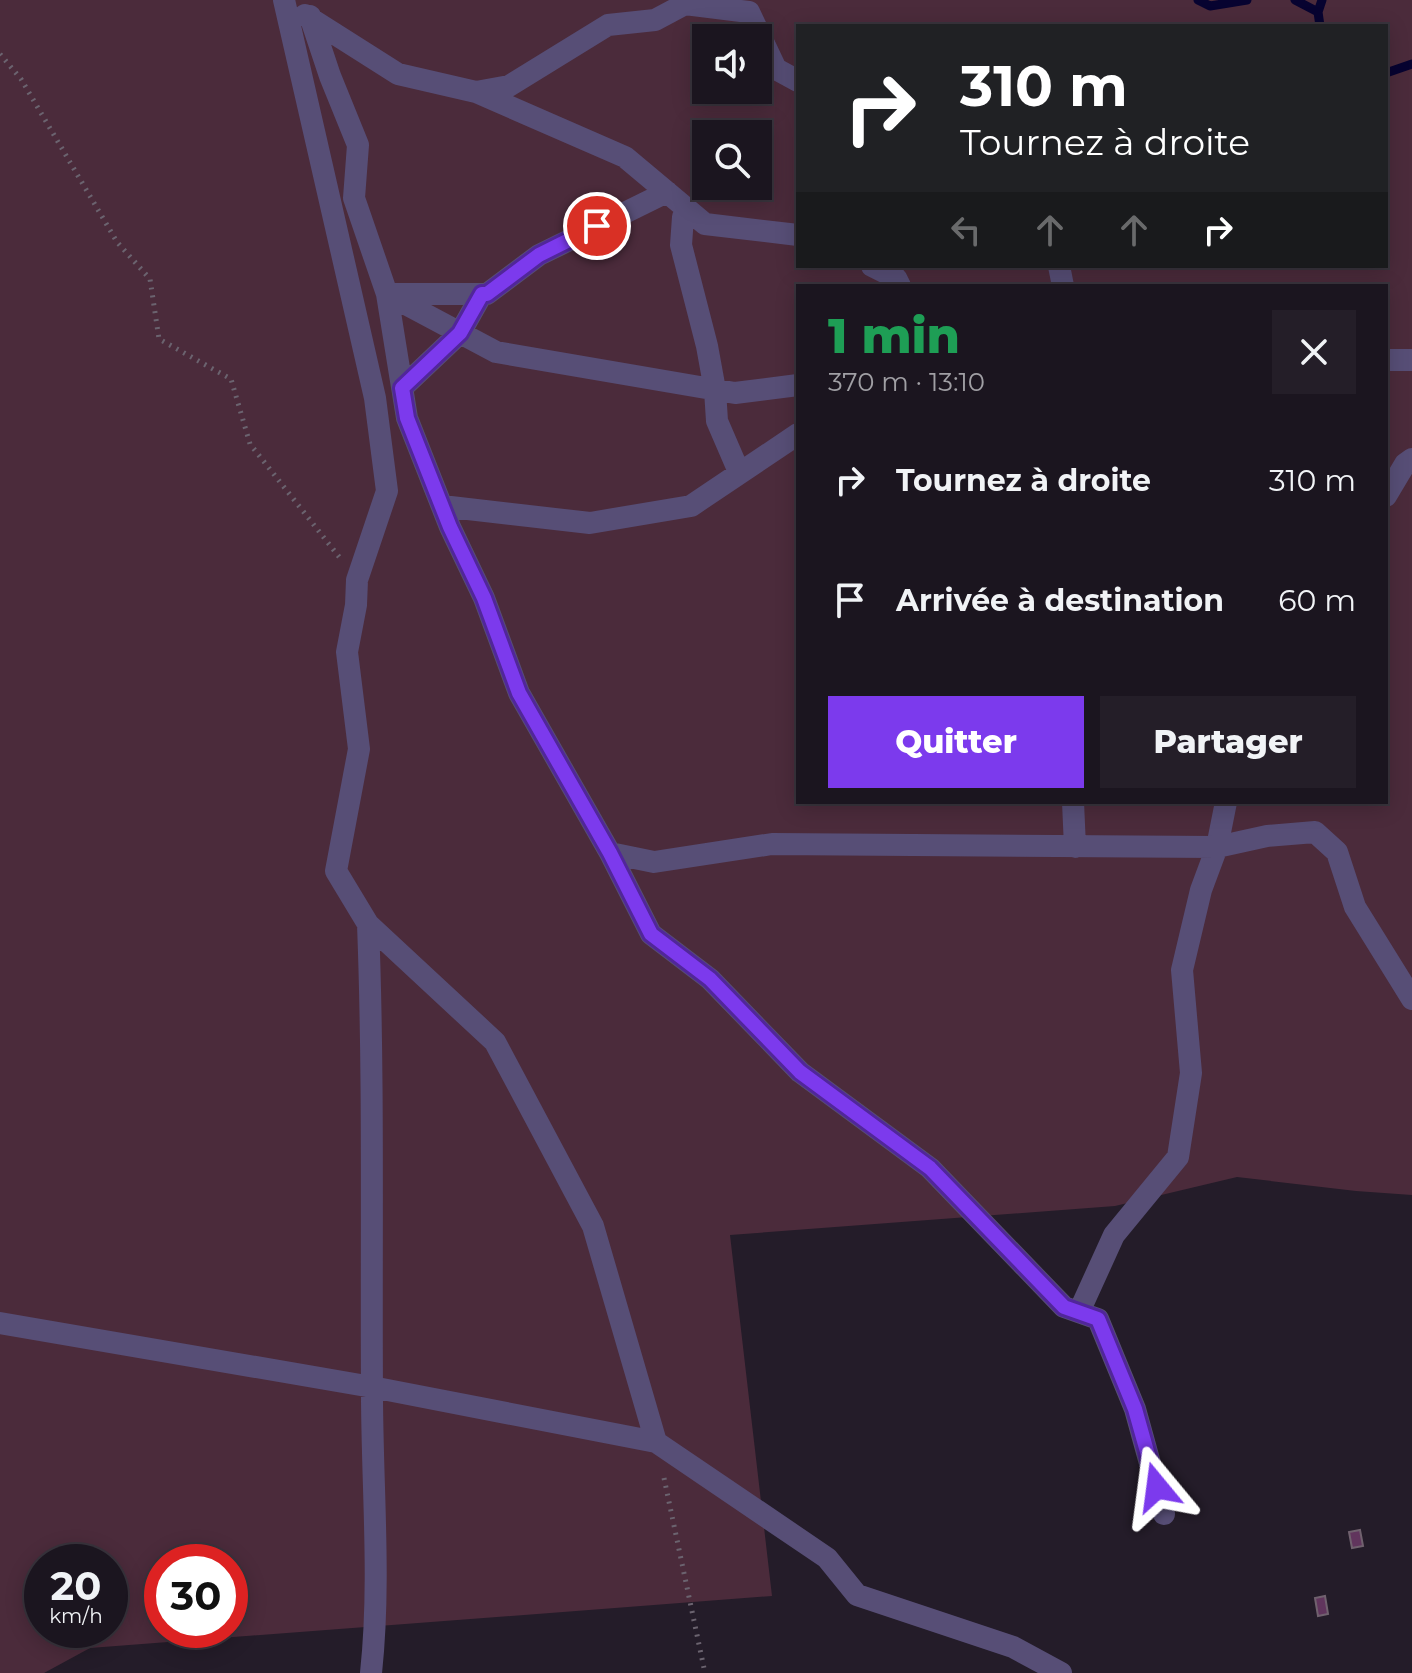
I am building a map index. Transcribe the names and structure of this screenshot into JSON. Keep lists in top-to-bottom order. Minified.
{"page":{"turn":["310 m","Tournez à droite"],"heading":["1 min","370 m · 13:10"],"list":[{"name":"Tournez à droite","value":"310 m"},{"name":"Arrivée à destination","value":"60 m"}],"buttons":["Quitter","Partager"],"speed":"20 km/h","limit":"30"}}
